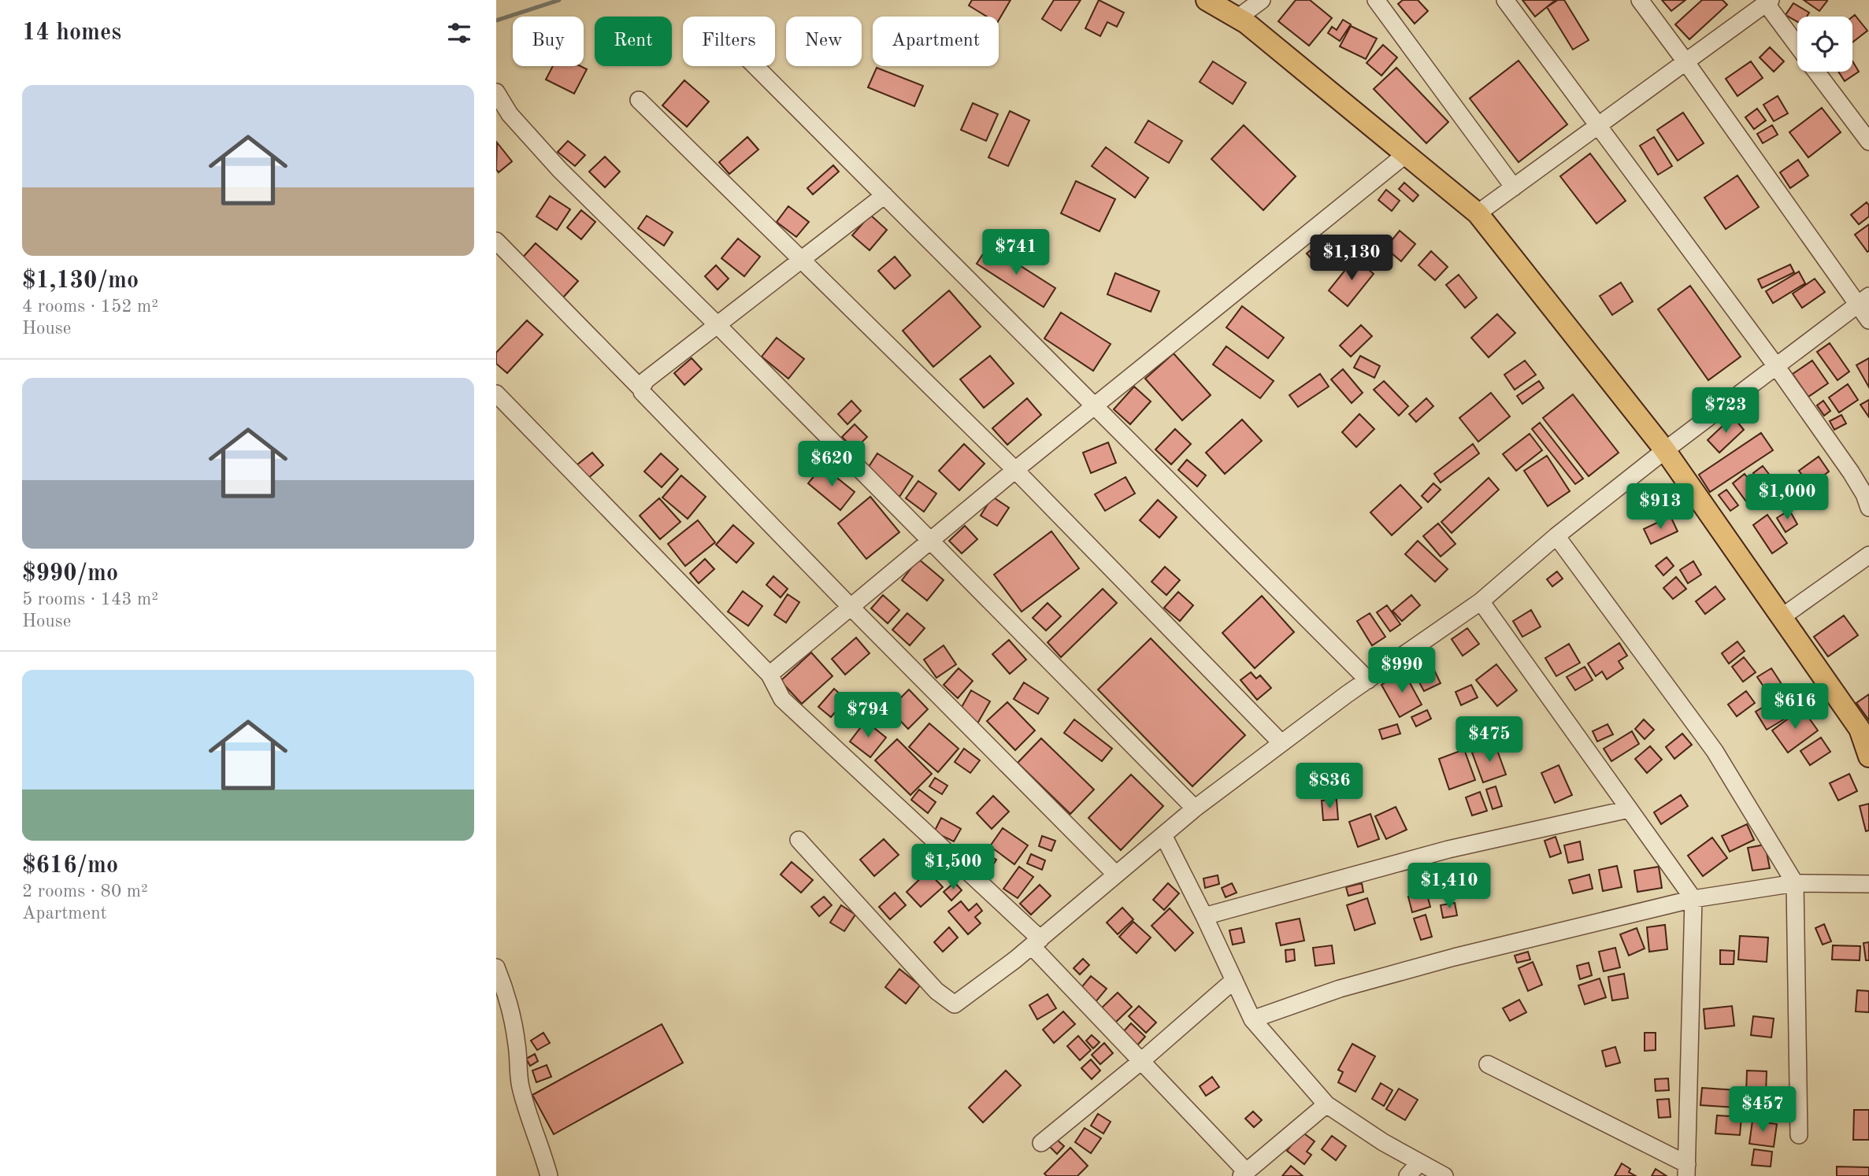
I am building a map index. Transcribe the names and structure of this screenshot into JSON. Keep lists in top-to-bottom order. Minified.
{"page":{"heading":"14 homes","chip":["Buy","Rent","Filters","New","Apartment"],"list":[{"name":"$1,130/mo","note":"4 rooms · 152 m² · House"},{"name":"$990/mo","note":"5 rooms · 143 m² · House"},{"name":"$616/mo","note":"2 rooms · 80 m² · Apartment"}],"price":["$741","$1,130","$723","$620","$1,000","$913","$990","$616","$794","$475","$836","$1,500","$1,410","$457"]}}
